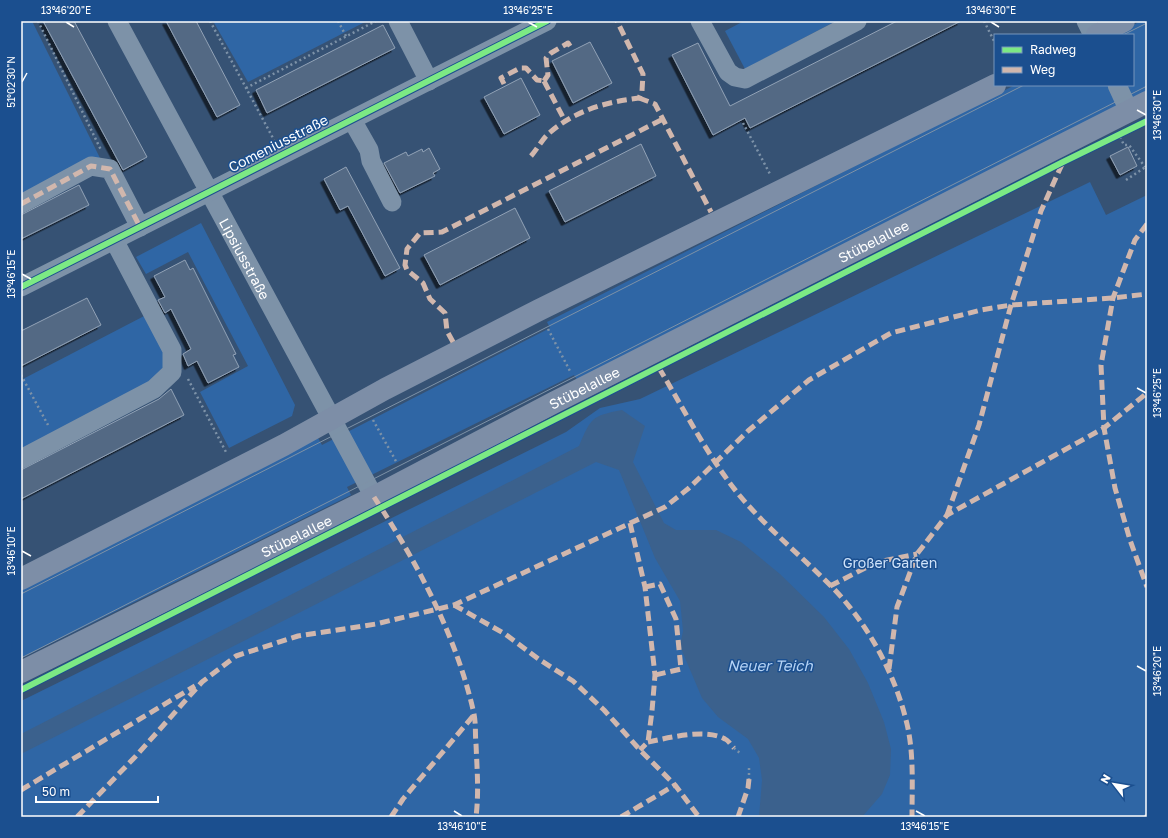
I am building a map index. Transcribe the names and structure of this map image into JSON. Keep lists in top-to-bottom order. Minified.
{"streets":{"main road":["Stübelallee"],"street":["Comeniusstraße","Lipsiusstraße"]},"crossings":[["Comeniusstraße","Lipsiusstraße"],["Stübelallee","Lipsiusstraße"]],"water":["Neuer Teich"],"parks":["Großer Garten"],"legend":["Radweg","Weg"],"scale_bar":"50 m","north":"top left","coordinates":["13°46'20\"E","13°46'25\"E","13°46'30\"E","51°02'30\"N","13°46'15\"E","13°46'10\"E"]}
